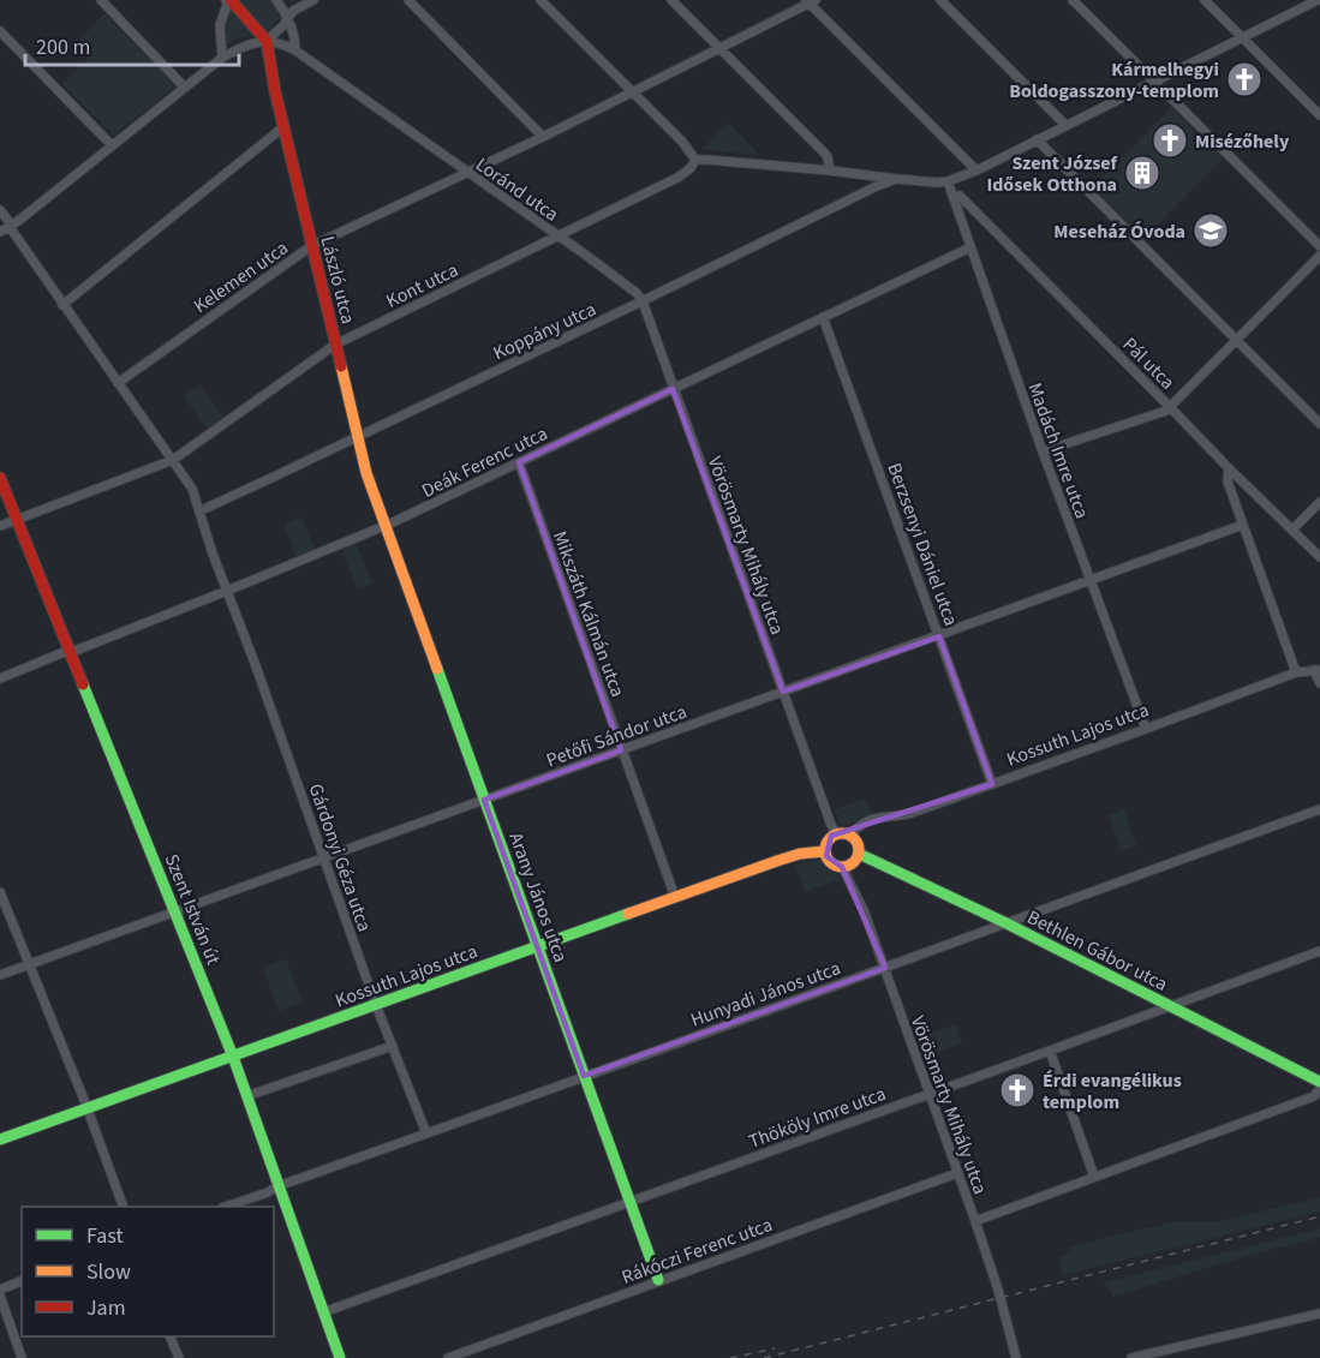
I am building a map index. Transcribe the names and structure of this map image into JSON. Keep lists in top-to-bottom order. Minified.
{"streets":{"street":["Loránd utca","Kelemen utca","László utca","Kont utca","Koppány utca","Pál utca","Madách Imre utca","Deák Ferenc utca","Berzsenyi Dániel utca","Vörösmarty Mihály utca","Mikszáth Kálmán utca","Kossuth Lajos utca","Petőfi Sándor utca","Gárdonyi Géza utca","Arany János utca","Szent István út","Bethlen Gábor utca","Hunyadi János utca","Thököly Imre utca","Rákóczi Ferenc utca"]},"crossings":[["Loránd utca","Kelemen utca"],["Loránd utca","László utca"],["Loránd utca","Kont utca"],["Loránd utca","Koppány utca"],["Loránd utca","Deák Ferenc utca"],["Loránd utca","Vörösmarty Mihály utca"],["Kelemen utca","László utca"],["László utca","Kont utca"],["László utca","Koppány utca"],["László utca","Deák Ferenc utca"],["László utca","Arany János utca"],["Kont utca","Szent István út"],["Pál utca","Madách Imre utca"],["Madách Imre utca","Deák Ferenc utca"],["Madách Imre utca","Kossuth Lajos utca"],["Madách Imre utca","Petőfi Sándor utca"],["Deák Ferenc utca","Berzsenyi Dániel utca"],["Deák Ferenc utca","Vörösmarty Mihály utca"],["Deák Ferenc utca","Mikszáth Kálmán utca"],["Deák Ferenc utca","Gárdonyi Géza utca"],["Deák Ferenc utca","Arany János utca"],["Deák Ferenc utca","Szent István út"],["Berzsenyi Dániel utca","Kossuth Lajos utca"],["Berzsenyi Dániel utca","Petőfi Sándor utca"],["Vörösmarty Mihály utca","Kossuth Lajos utca"],["Vörösmarty Mihály utca","Petőfi Sándor utca"],["Vörösmarty Mihály utca","Bethlen Gábor utca"],["Vörösmarty Mihály utca","Hunyadi János utca"],["Vörösmarty Mihály utca","Thököly Imre utca"],["Vörösmarty Mihály utca","Rákóczi Ferenc utca"],["Mikszáth Kálmán utca","Kossuth Lajos utca"],["Mikszáth Kálmán utca","Petőfi Sándor utca"],["Kossuth Lajos utca","Gárdonyi Géza utca"],["Kossuth Lajos utca","Arany János utca"],["Kossuth Lajos utca","Szent István út"],["Kossuth Lajos utca","Bethlen Gábor utca"],["Petőfi Sándor utca","Gárdonyi Géza utca"],["Petőfi Sándor utca","Arany János utca"],["Petőfi Sándor utca","Szent István út"],["Gárdonyi Géza utca","Hunyadi János utca"],["Arany János utca","Hunyadi János utca"],["Arany János utca","Thököly Imre utca"],["Arany János utca","Rákóczi Ferenc utca"],["Szent István út","Hunyadi János utca"],["Szent István út","Thököly Imre utca"],["Bethlen Gábor utca","Hunyadi János utca"],["Bethlen Gábor utca","Thököly Imre utca"]],"places":{"church":["Kármelhegyi Boldogasszony-templom","Misézőhely","Érdi evangélikus templom"],"building":["Szent József Idősek Otthona"],"school or university":["Meseház Óvoda"]},"legend":["Fast","Slow","Jam"],"scale_bar":"200 m"}
